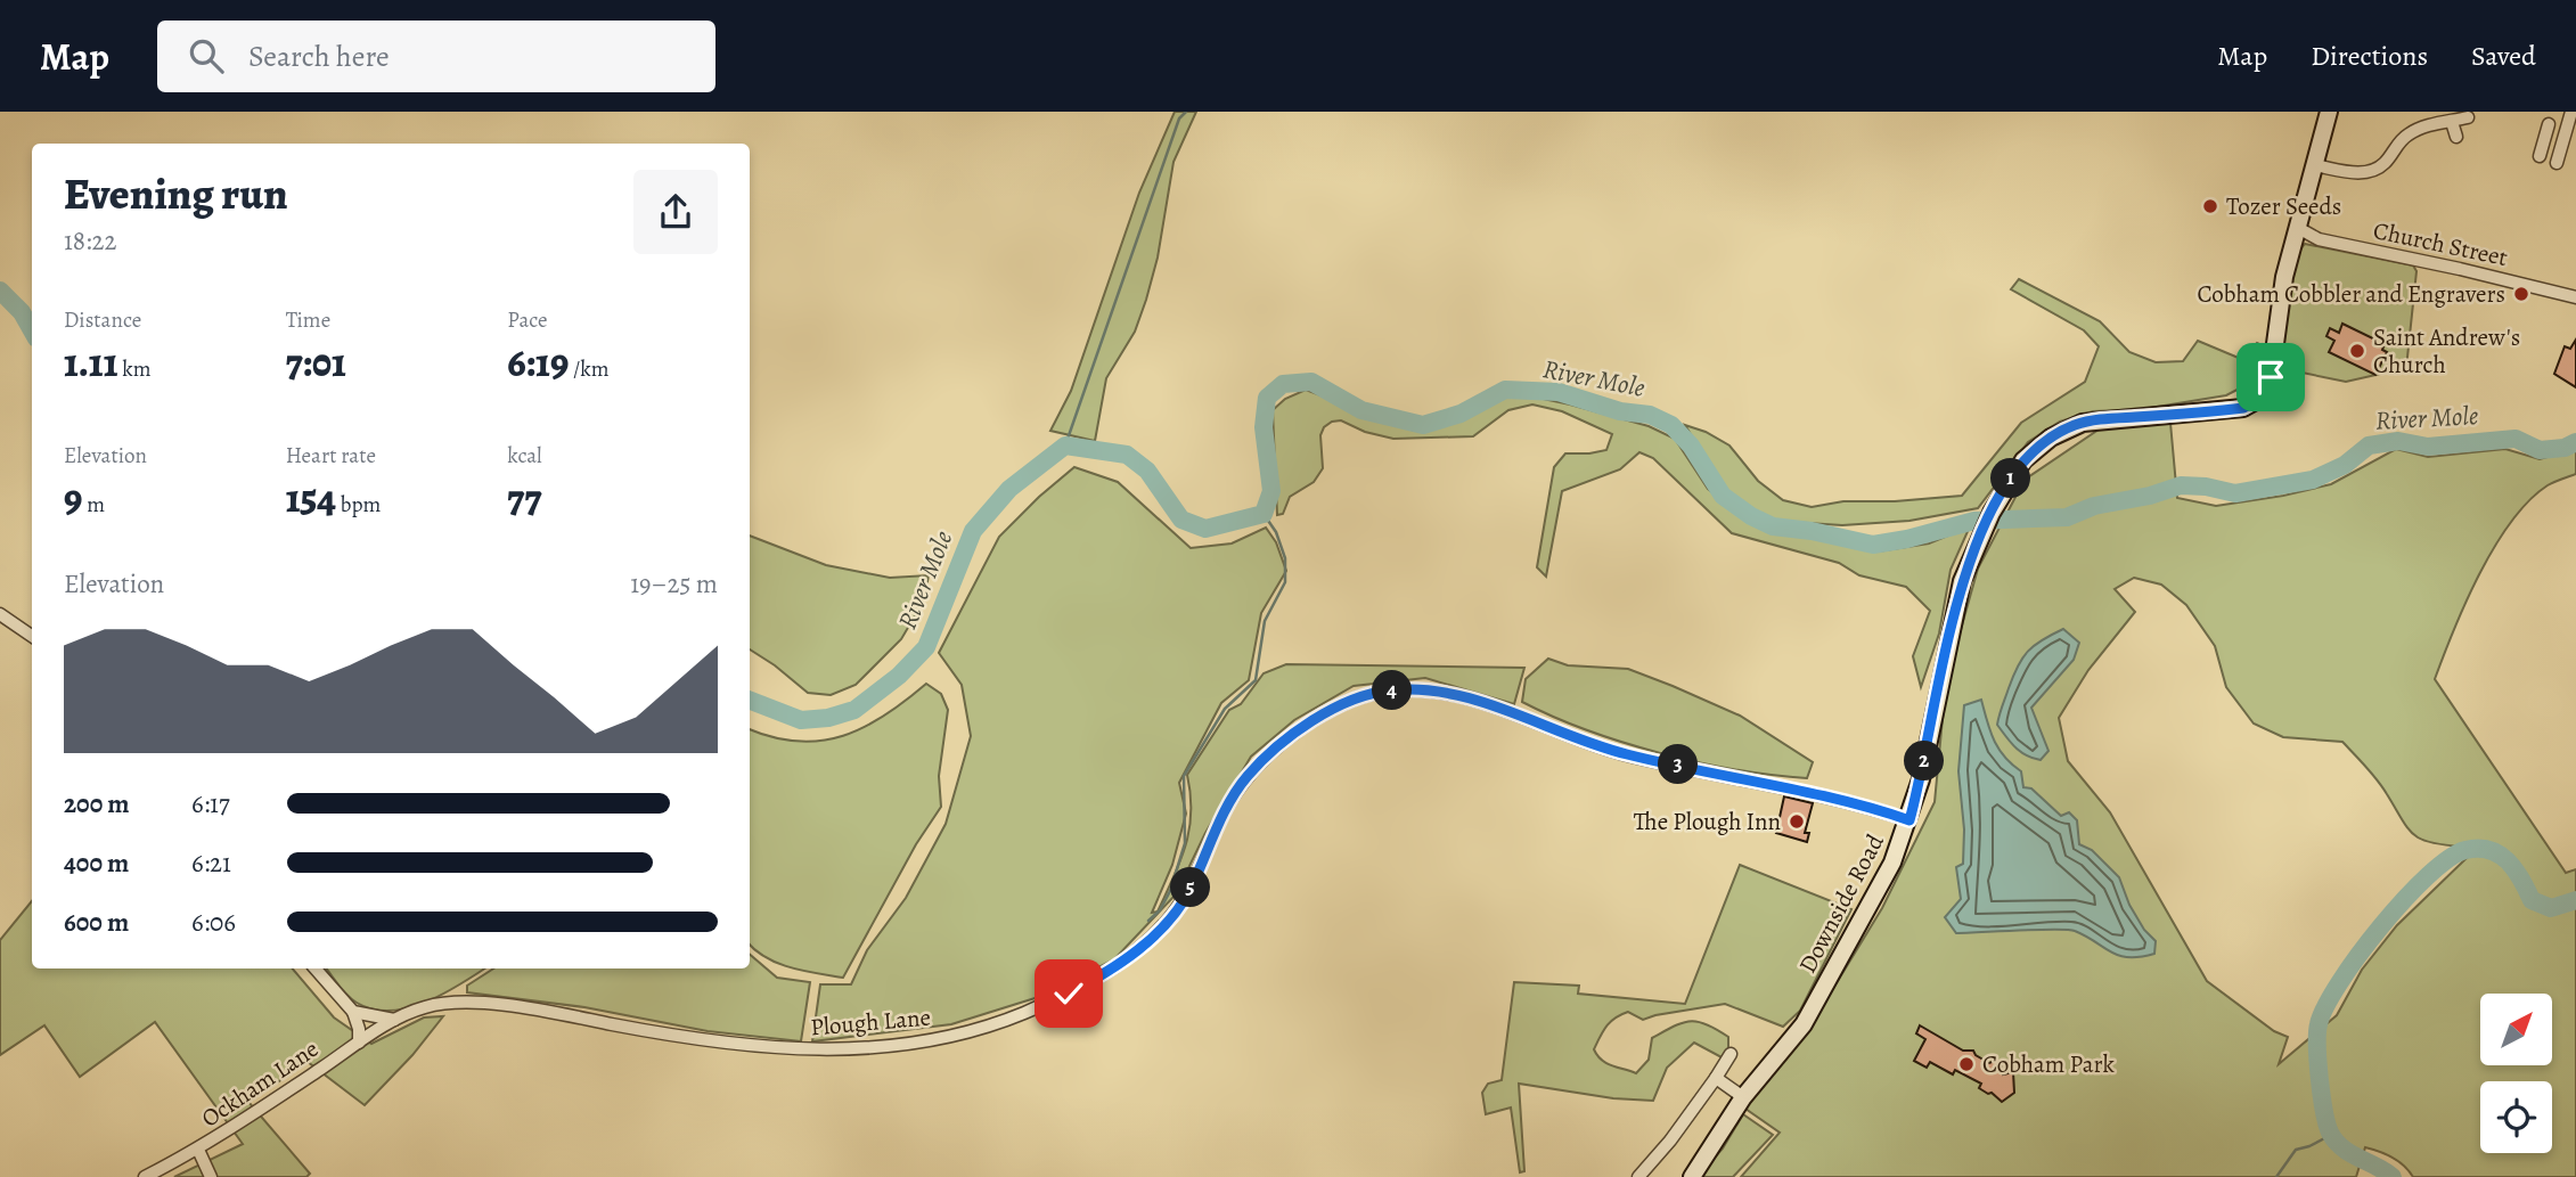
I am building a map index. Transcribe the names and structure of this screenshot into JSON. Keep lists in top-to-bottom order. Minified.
{"streets":{"street":["Church Street","Downside Road","Plough Lane","Ockham Lane"]},"crossings":[["Church Street","Downside Road"],["Downside Road","Plough Lane"],["Plough Lane","Ockham Lane"]],"water":["River Mole"],"places":["Tozer Seeds","Cobham Cobbler and Engravers","Saint Andrew's Church","The Plough Inn","Cobham Park"],"north":"top right","page":{"header":"Map","search":"Search here","nav":["Map","Directions","Saved"],"heading":["Evening run","18:22"],"stats":[["Distance","1.11 km"],["Time","7:01"],["Pace","6:19 /km"],["Elevation","9 m"],["Heart rate","154 bpm"],["kcal","77"]],"pins":["1","4","2","3","5"],"chart":["Elevation","19–25 m"],"list":[{"name":"200 m","note":"6:17"},{"name":"400 m","note":"6:21"},{"name":"600 m","note":"6:06"}]}}
